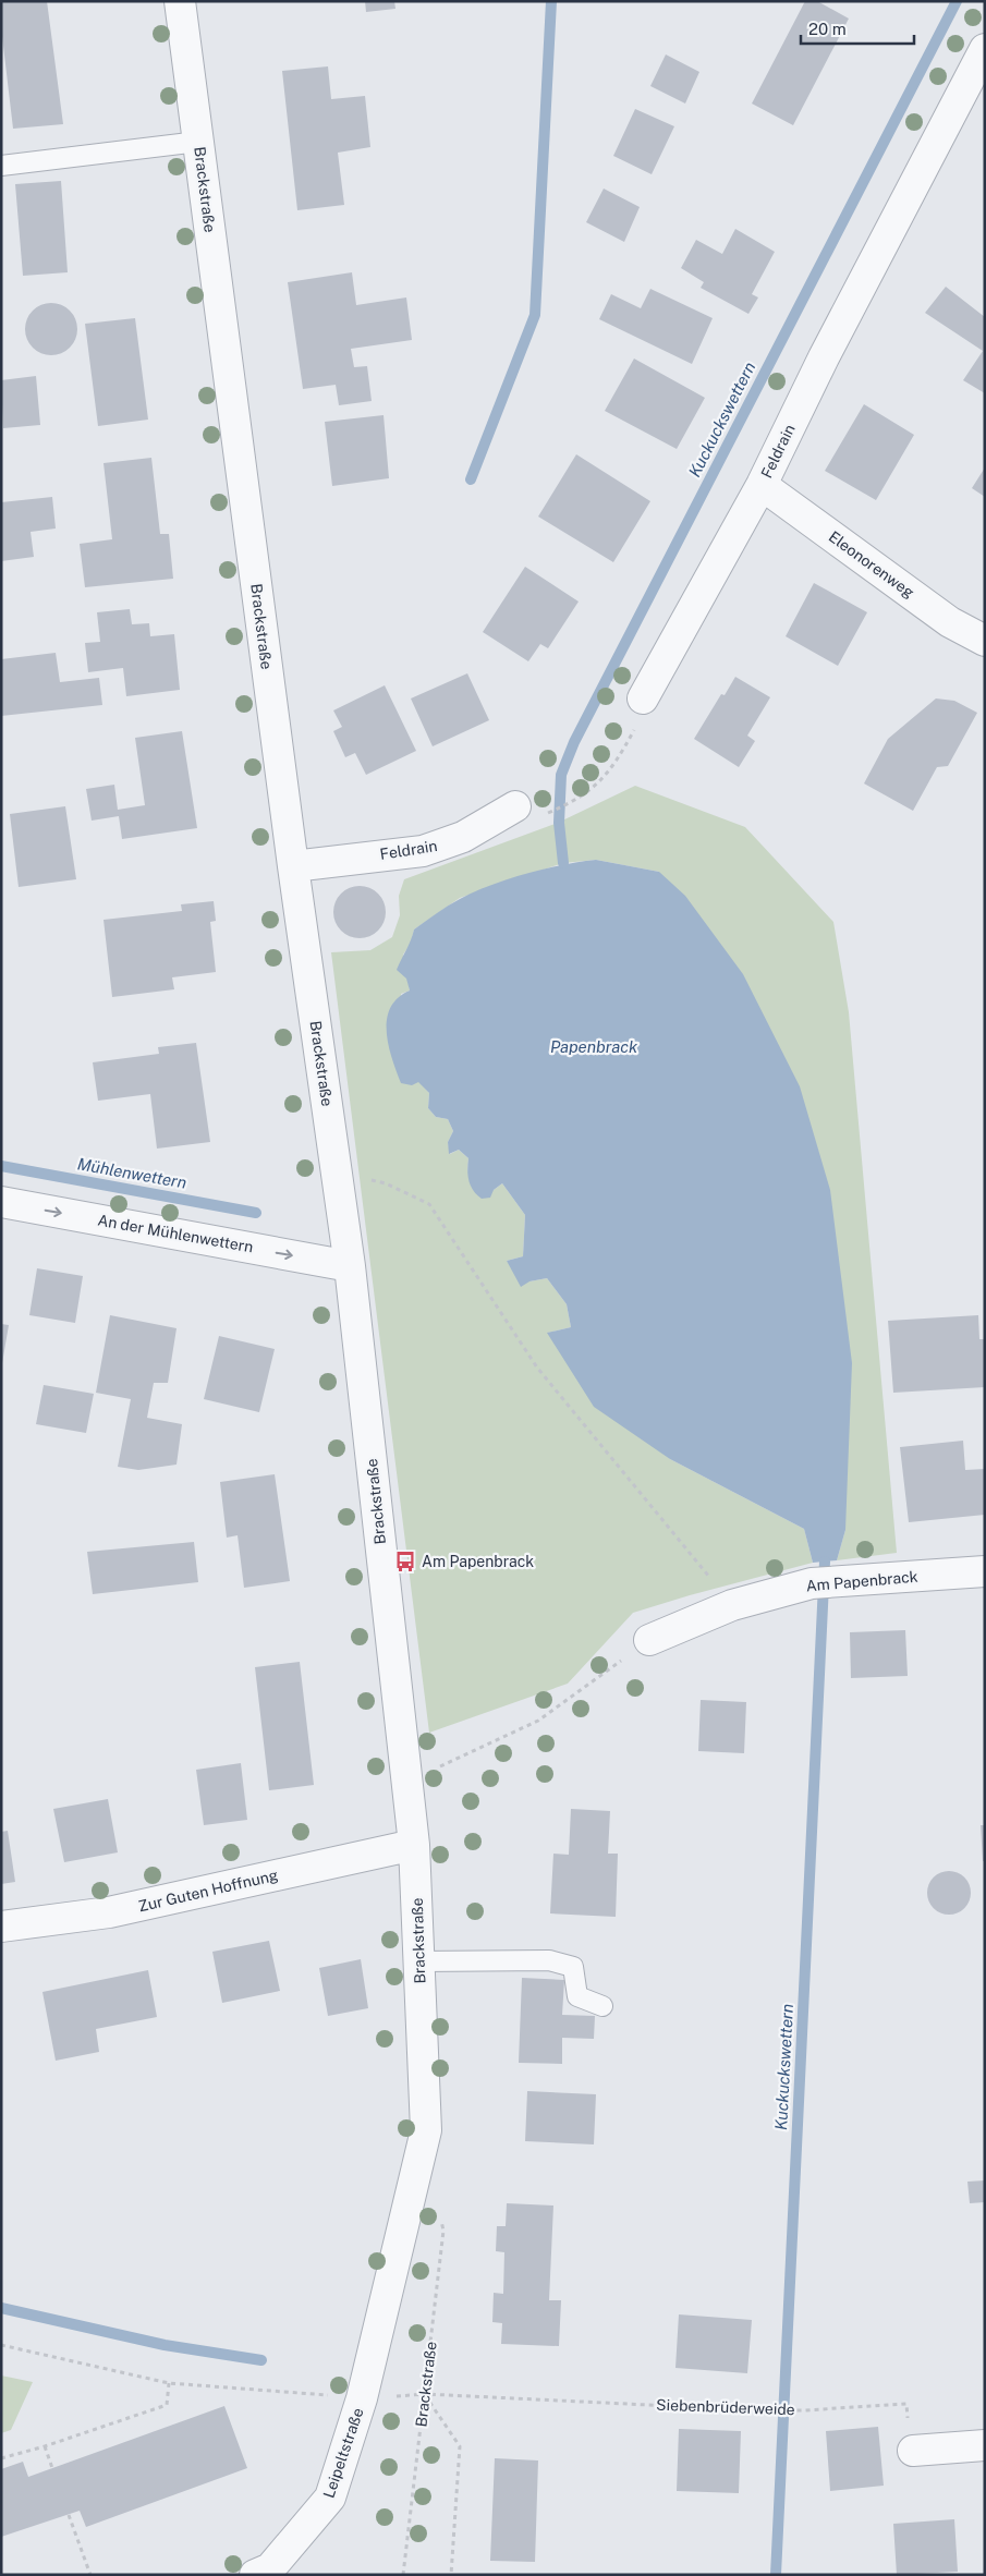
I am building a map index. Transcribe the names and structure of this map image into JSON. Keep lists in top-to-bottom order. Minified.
{"streets":{"street":["Brackstraße","Feldrain","Eleonorenweg","An der Mühlenwettern","Am Papenbrack","Zur Guten Hoffnung","Leipeltstraße"],"path":["Siebenbrüderweide"]},"crossings":[["Brackstraße","Feldrain"],["Brackstraße","An der Mühlenwettern"],["Brackstraße","Zur Guten Hoffnung"],["Brackstraße","Siebenbrüderweide"],["Brackstraße","Leipeltstraße"],["Feldrain","Eleonorenweg"]],"one_way":["An der Mühlenwettern"],"water":["Kuckuckswettern","Papenbrack","Mühlenwettern"],"places":{"bus stop":["Am Papenbrack"]},"scale_bar":"20 m"}
